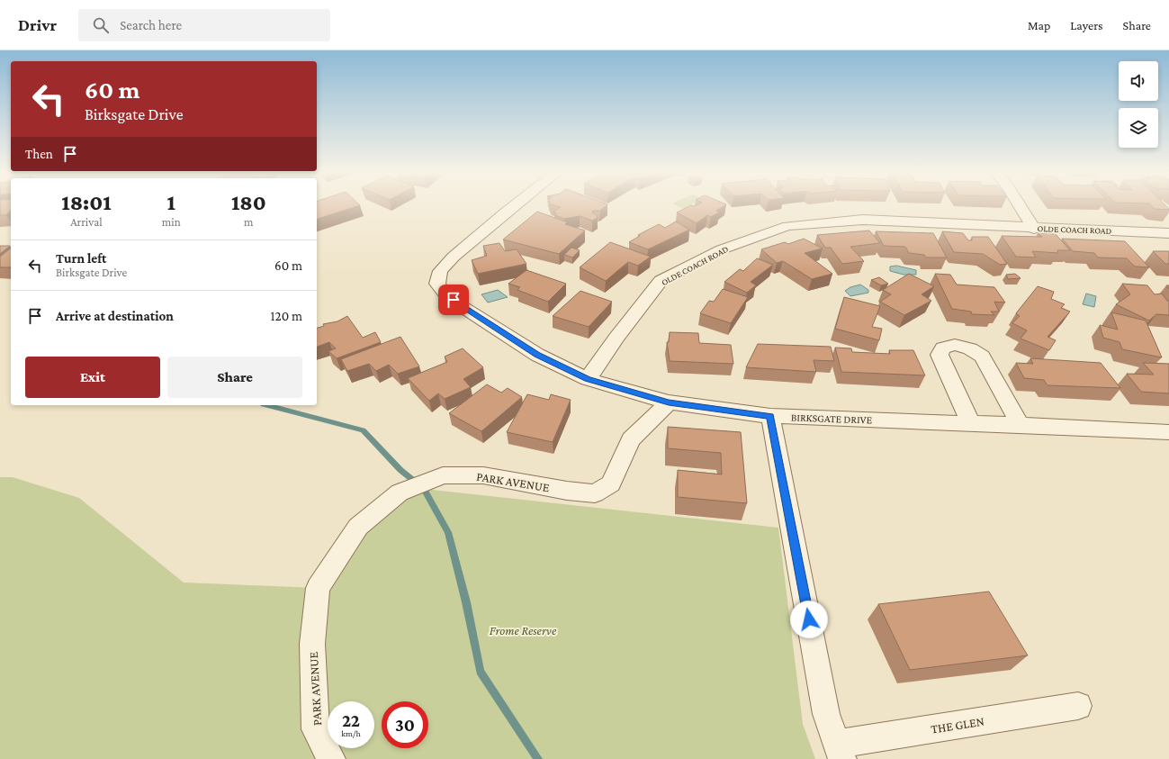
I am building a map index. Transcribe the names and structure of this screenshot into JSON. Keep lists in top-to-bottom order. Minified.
{"streets":{"street":["OLDE COACH ROAD","BIRKSGATE DRIVE","PARK AVENUE","THE GLEN"]},"crossings":[["OLDE COACH ROAD","BIRKSGATE DRIVE"],["BIRKSGATE DRIVE","PARK AVENUE"]],"parks":["Frome Reserve"],"page":{"header":"Drivr","search":"Search here","nav":["Map","Layers","Share"],"turn":["60 m","Birksgate Drive"],"then":"Then","eta":["18:01","Arrival","1","min","180","m"],"list":[{"name":"Turn left","note":"Birksgate Drive","value":"60 m"},{"name":"Arrive at destination","value":"120 m"}],"buttons":["Exit","Share"],"speed":"22 km/h","limit":"30"}}
